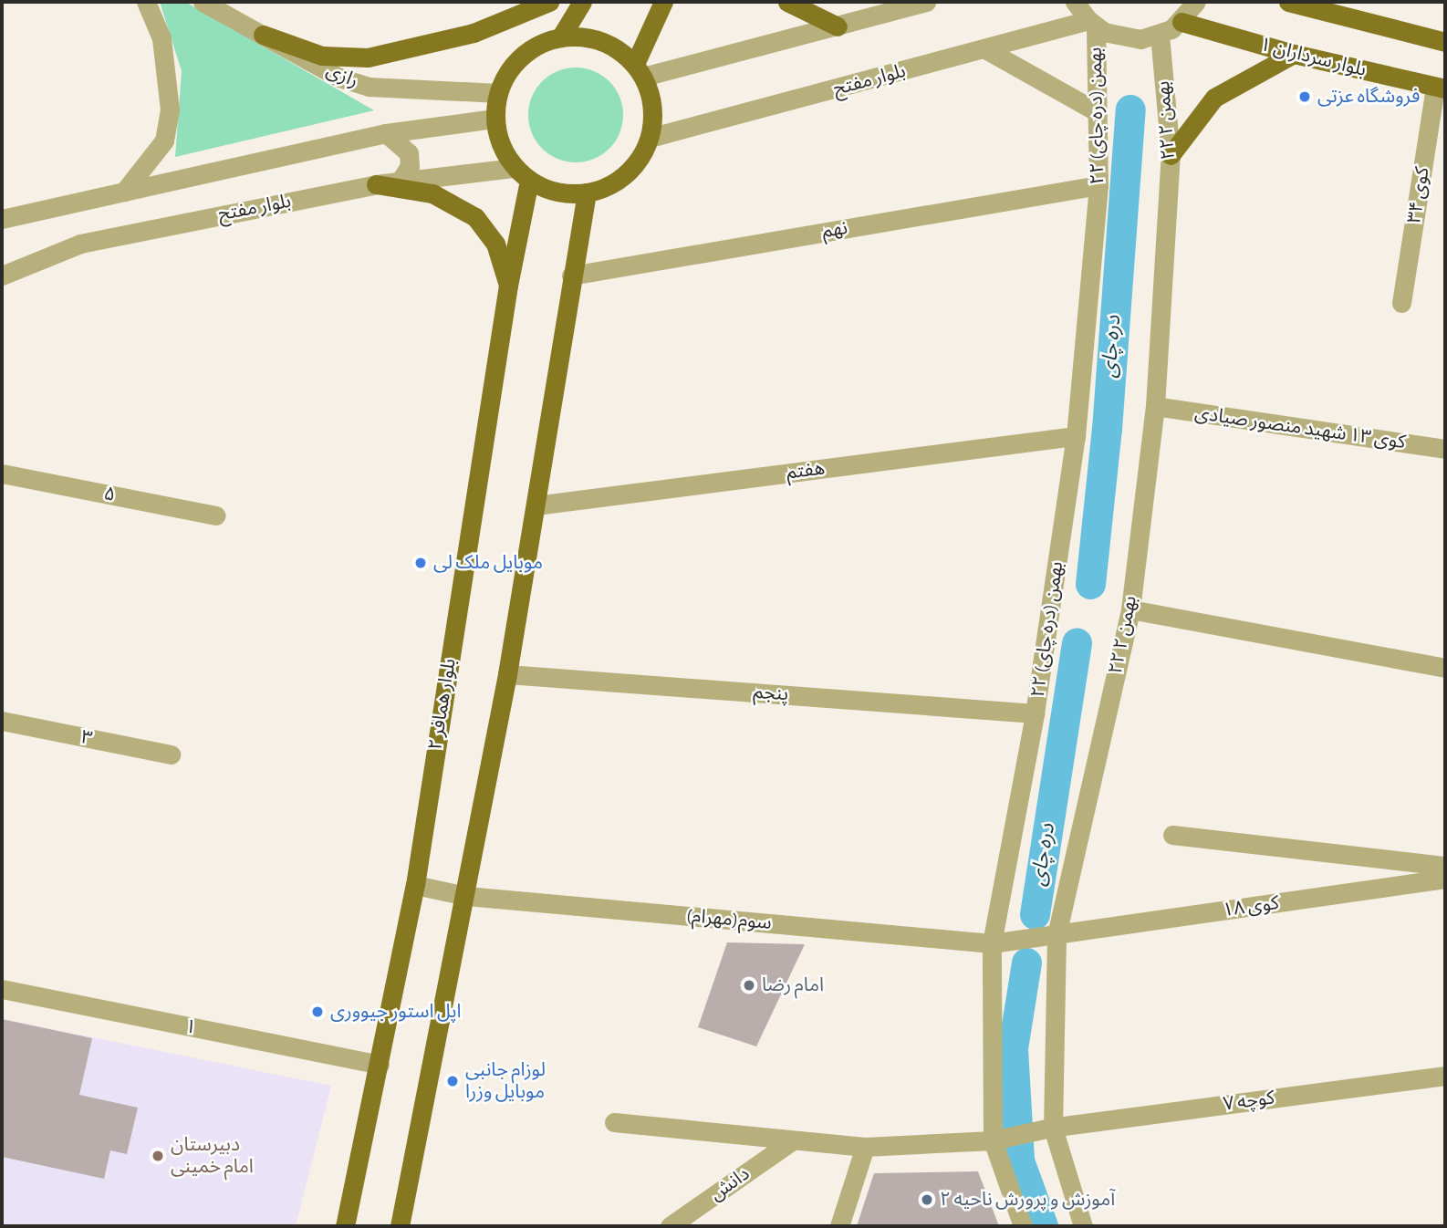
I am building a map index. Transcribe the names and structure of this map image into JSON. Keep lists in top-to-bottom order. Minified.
{"streets":{"main road":["بلوار سرداران ۱","بلوار همافر ۲"],"street":["رازی","بلوار مفتح","۲۲ بهمن (دره چای)","۲۲ بهمن ۲","کوی ۳۴","نهم","کوی ۱۳ شهید منصور صیادی","هفتم","۵","پنجم","۳","کوی ۱۸","سوم(مهرام)","۱","کوچه ۷","دانش"]},"crossings":[["بلوار سرداران ۱","کوی ۳۴"],["رازی","بلوار مفتح"],["رازی","بلوار همافر ۲"],["بلوار مفتح","۲۲ بهمن (دره چای)"],["بلوار مفتح","بلوار همافر ۲"],["۲۲ بهمن (دره چای)","نهم"],["۲۲ بهمن (دره چای)","هفتم"],["۲۲ بهمن (دره چای)","پنجم"],["۲۲ بهمن (دره چای)","کوی ۱۸"],["۲۲ بهمن (دره چای)","سوم(مهرام)"],["۲۲ بهمن (دره چای)","کوچه ۷"],["۲۲ بهمن ۲","کوی ۱۳ شهید منصور صیادی"],["۲۲ بهمن ۲","کوی ۱۸"],["۲۲ بهمن ۲","کوچه ۷"],["بلوار همافر ۲","سوم(مهرام)"],["بلوار همافر ۲","۱"],["کوی ۱۸","سوم(مهرام)"],["کوچه ۷","دانش"]],"water":["دره چای"],"places":["فروشگاه عزتی","موبایل ملک لی","امام رضا","اپل استور جيووری","لوزام جانبی موبایل وزرا","دبیرستان امام خمینی","آموزش و پرورش ناحیه ۲"]}
